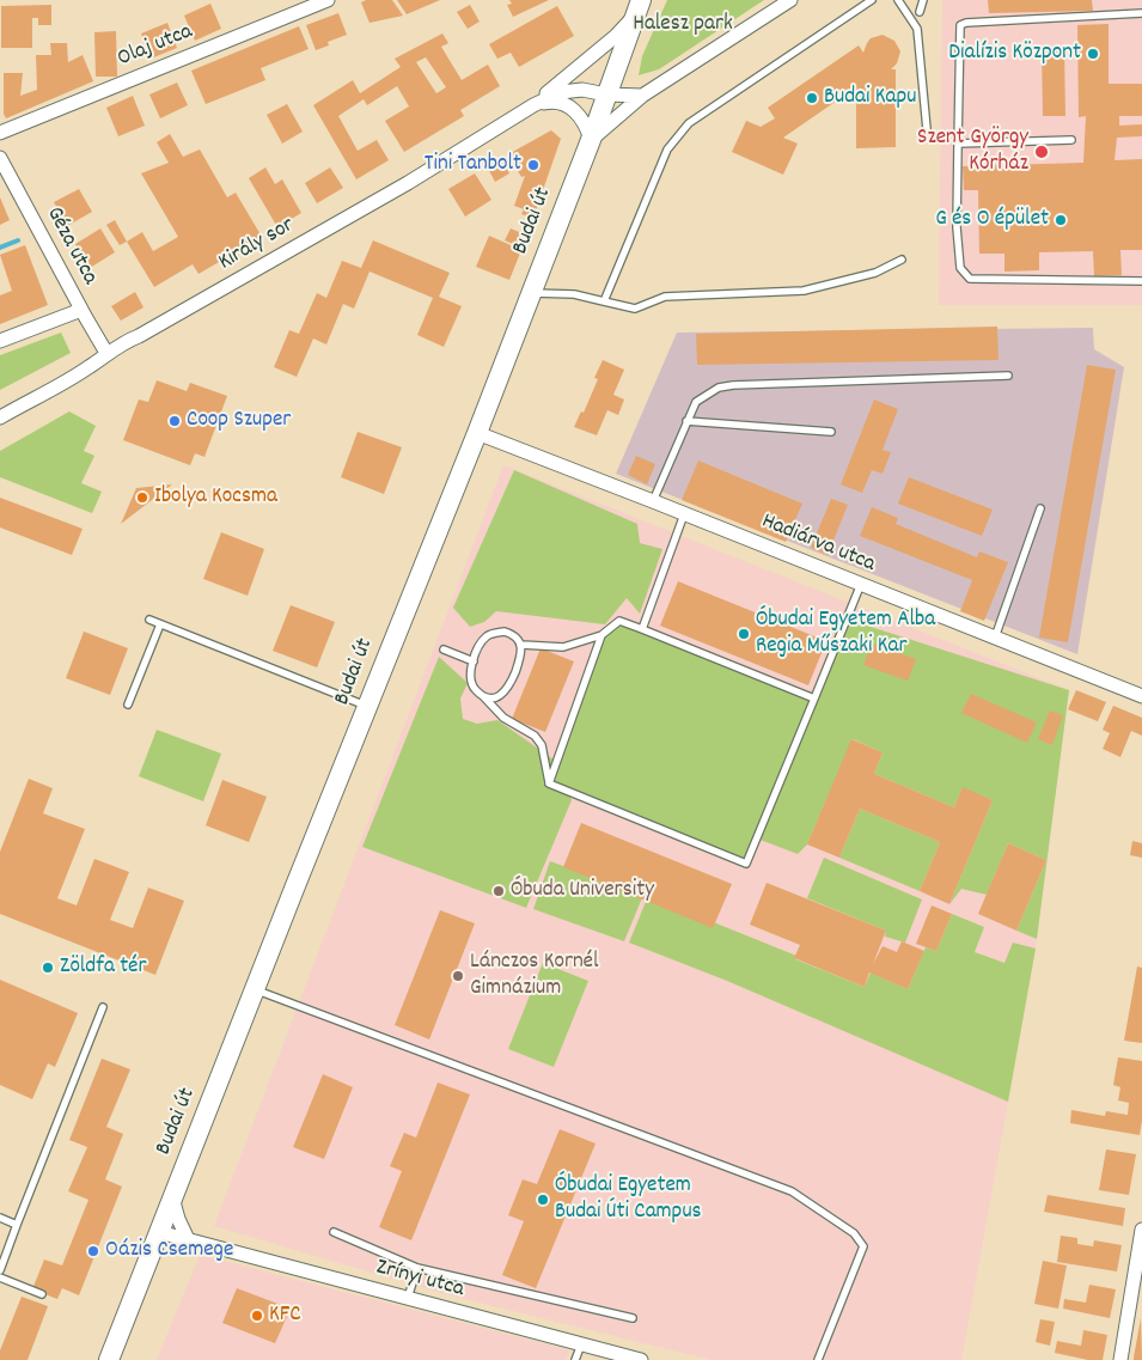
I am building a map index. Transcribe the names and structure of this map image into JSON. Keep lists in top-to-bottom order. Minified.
{"streets":{"main road":["Budai út"],"street":["Olaj utca","Király sor","Géza utca","Hadiárva utca","Zrínyi utca"]},"crossings":[["Budai út","Király sor"],["Budai út","Hadiárva utca"],["Budai út","Zrínyi utca"],["Király sor","Géza utca"]],"parks":["Halesz park"],"places":["Dialízis Központ","Budai Kapu","Szent György Kórház","Tini Tanbolt","G és O épület","Coop Szuper","Ibolya Kocsma","Óbudai Egyetem Alba Regia Műszaki Kar","Óbuda University","Zöldfa tér","Lánczos Kornél Gimnázium","Óbudai Egyetem Budai Úti Campus","Oázis Csemege","KFC"]}
